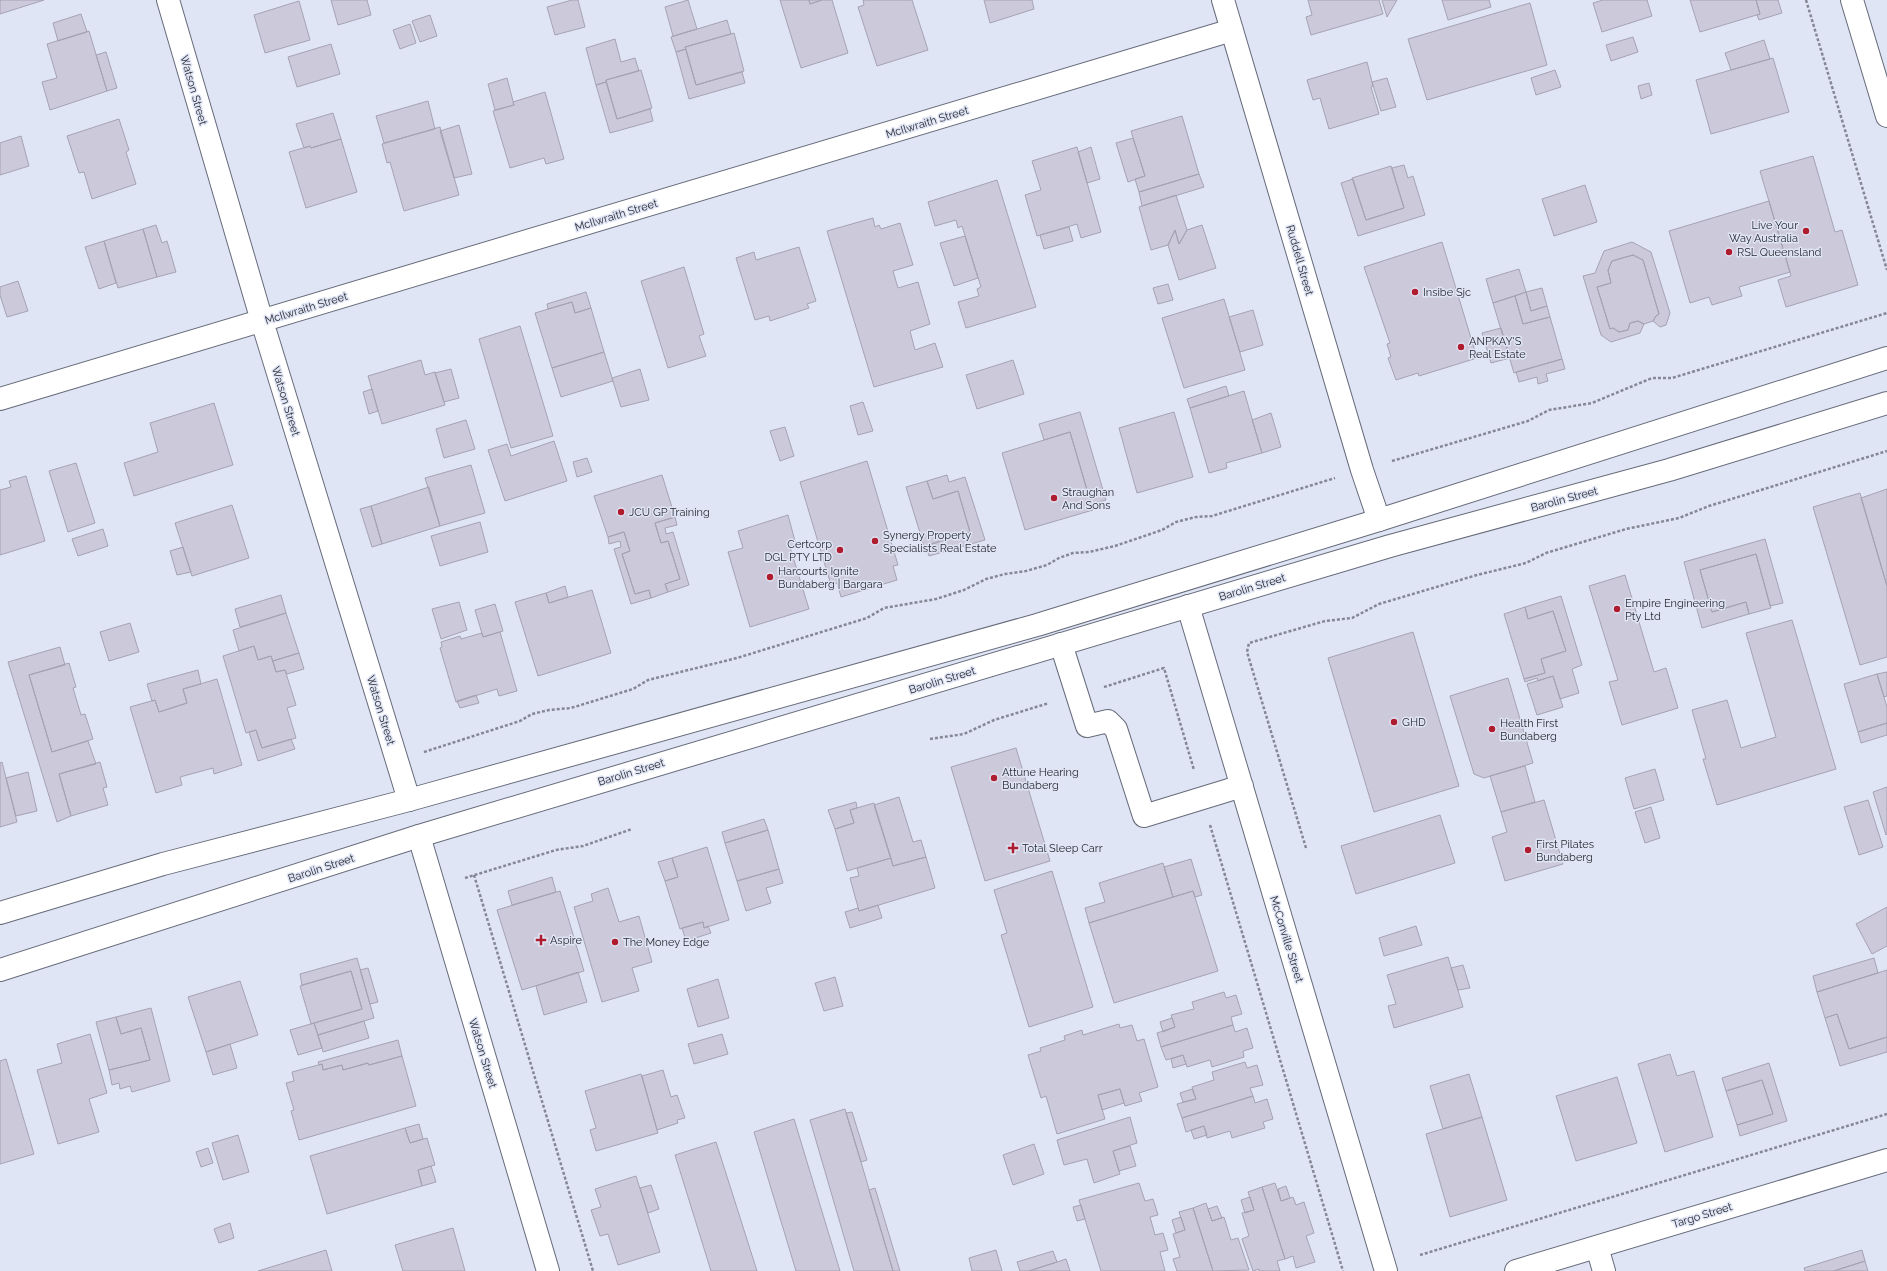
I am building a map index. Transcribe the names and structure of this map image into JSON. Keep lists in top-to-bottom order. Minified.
{"streets":{"street":["Watson Street","McIlwraith Street","Ruddell Street","Barolin Street","McConville Street","Targo Street"]},"crossings":[["Watson Street","McIlwraith Street"],["Watson Street","Barolin Street"],["McIlwraith Street","Ruddell Street"],["Barolin Street","McConville Street"]],"places":{"other":["Live Your Way Australia","RSL Queensland","Insibe Sjc","ANPKAY'S Real Estate","Straughan And Sons","JCU GP Training","Synergy Property Specialists Real Estate","Certcorp DGL PTY LTD","Harcourts Ignite Bundaberg | Bargara","Empire Engineering Pty Ltd","GHD","Health First Bundaberg","Attune Hearing Bundaberg","First Pilates Bundaberg","The Money Edge"],"health":["Total Sleep Carr","Aspire"]}}
